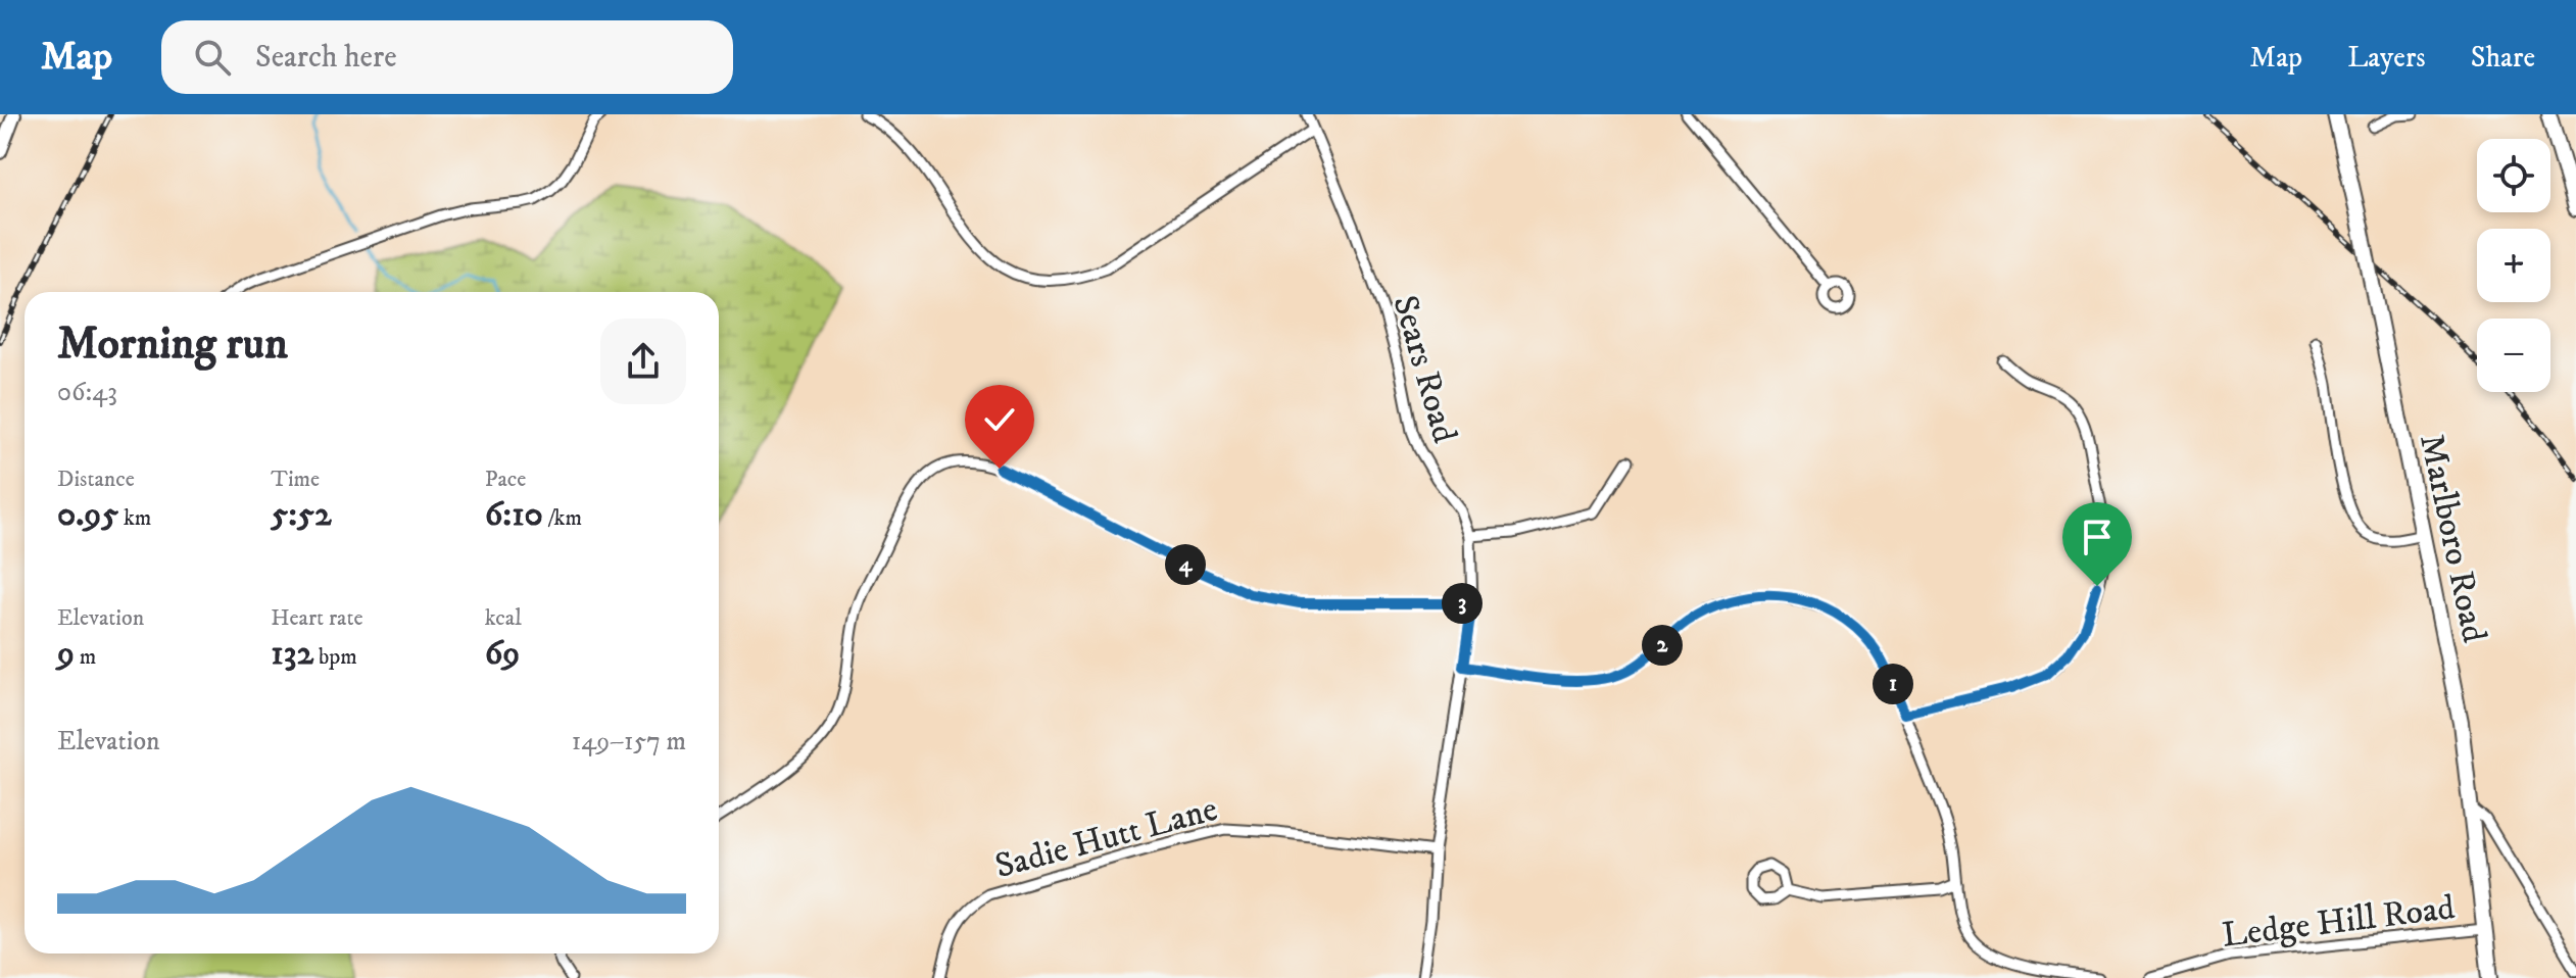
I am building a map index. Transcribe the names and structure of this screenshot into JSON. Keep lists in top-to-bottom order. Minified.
{"streets":{"main road":["Marlboro Road"],"street":["Sears Road","Sadie Hutt Lane","Ledge Hill Road"]},"crossings":[["Sears Road","Sadie Hutt Lane"],["Marlboro Road","Ledge Hill Road"]],"page":{"header":"Map","search":"Search here","nav":["Map","Layers","Share"],"map_buttons":["+","−"],"heading":["Morning run","06:43"],"stats":[["Distance","0.95 km"],["Time","5:52"],["Pace","6:10 /km"],["Elevation","9 m"],["Heart rate","132 bpm"],["kcal","69"]],"pins":["4","3","2","1"],"chart":["Elevation","149–157 m"]}}
